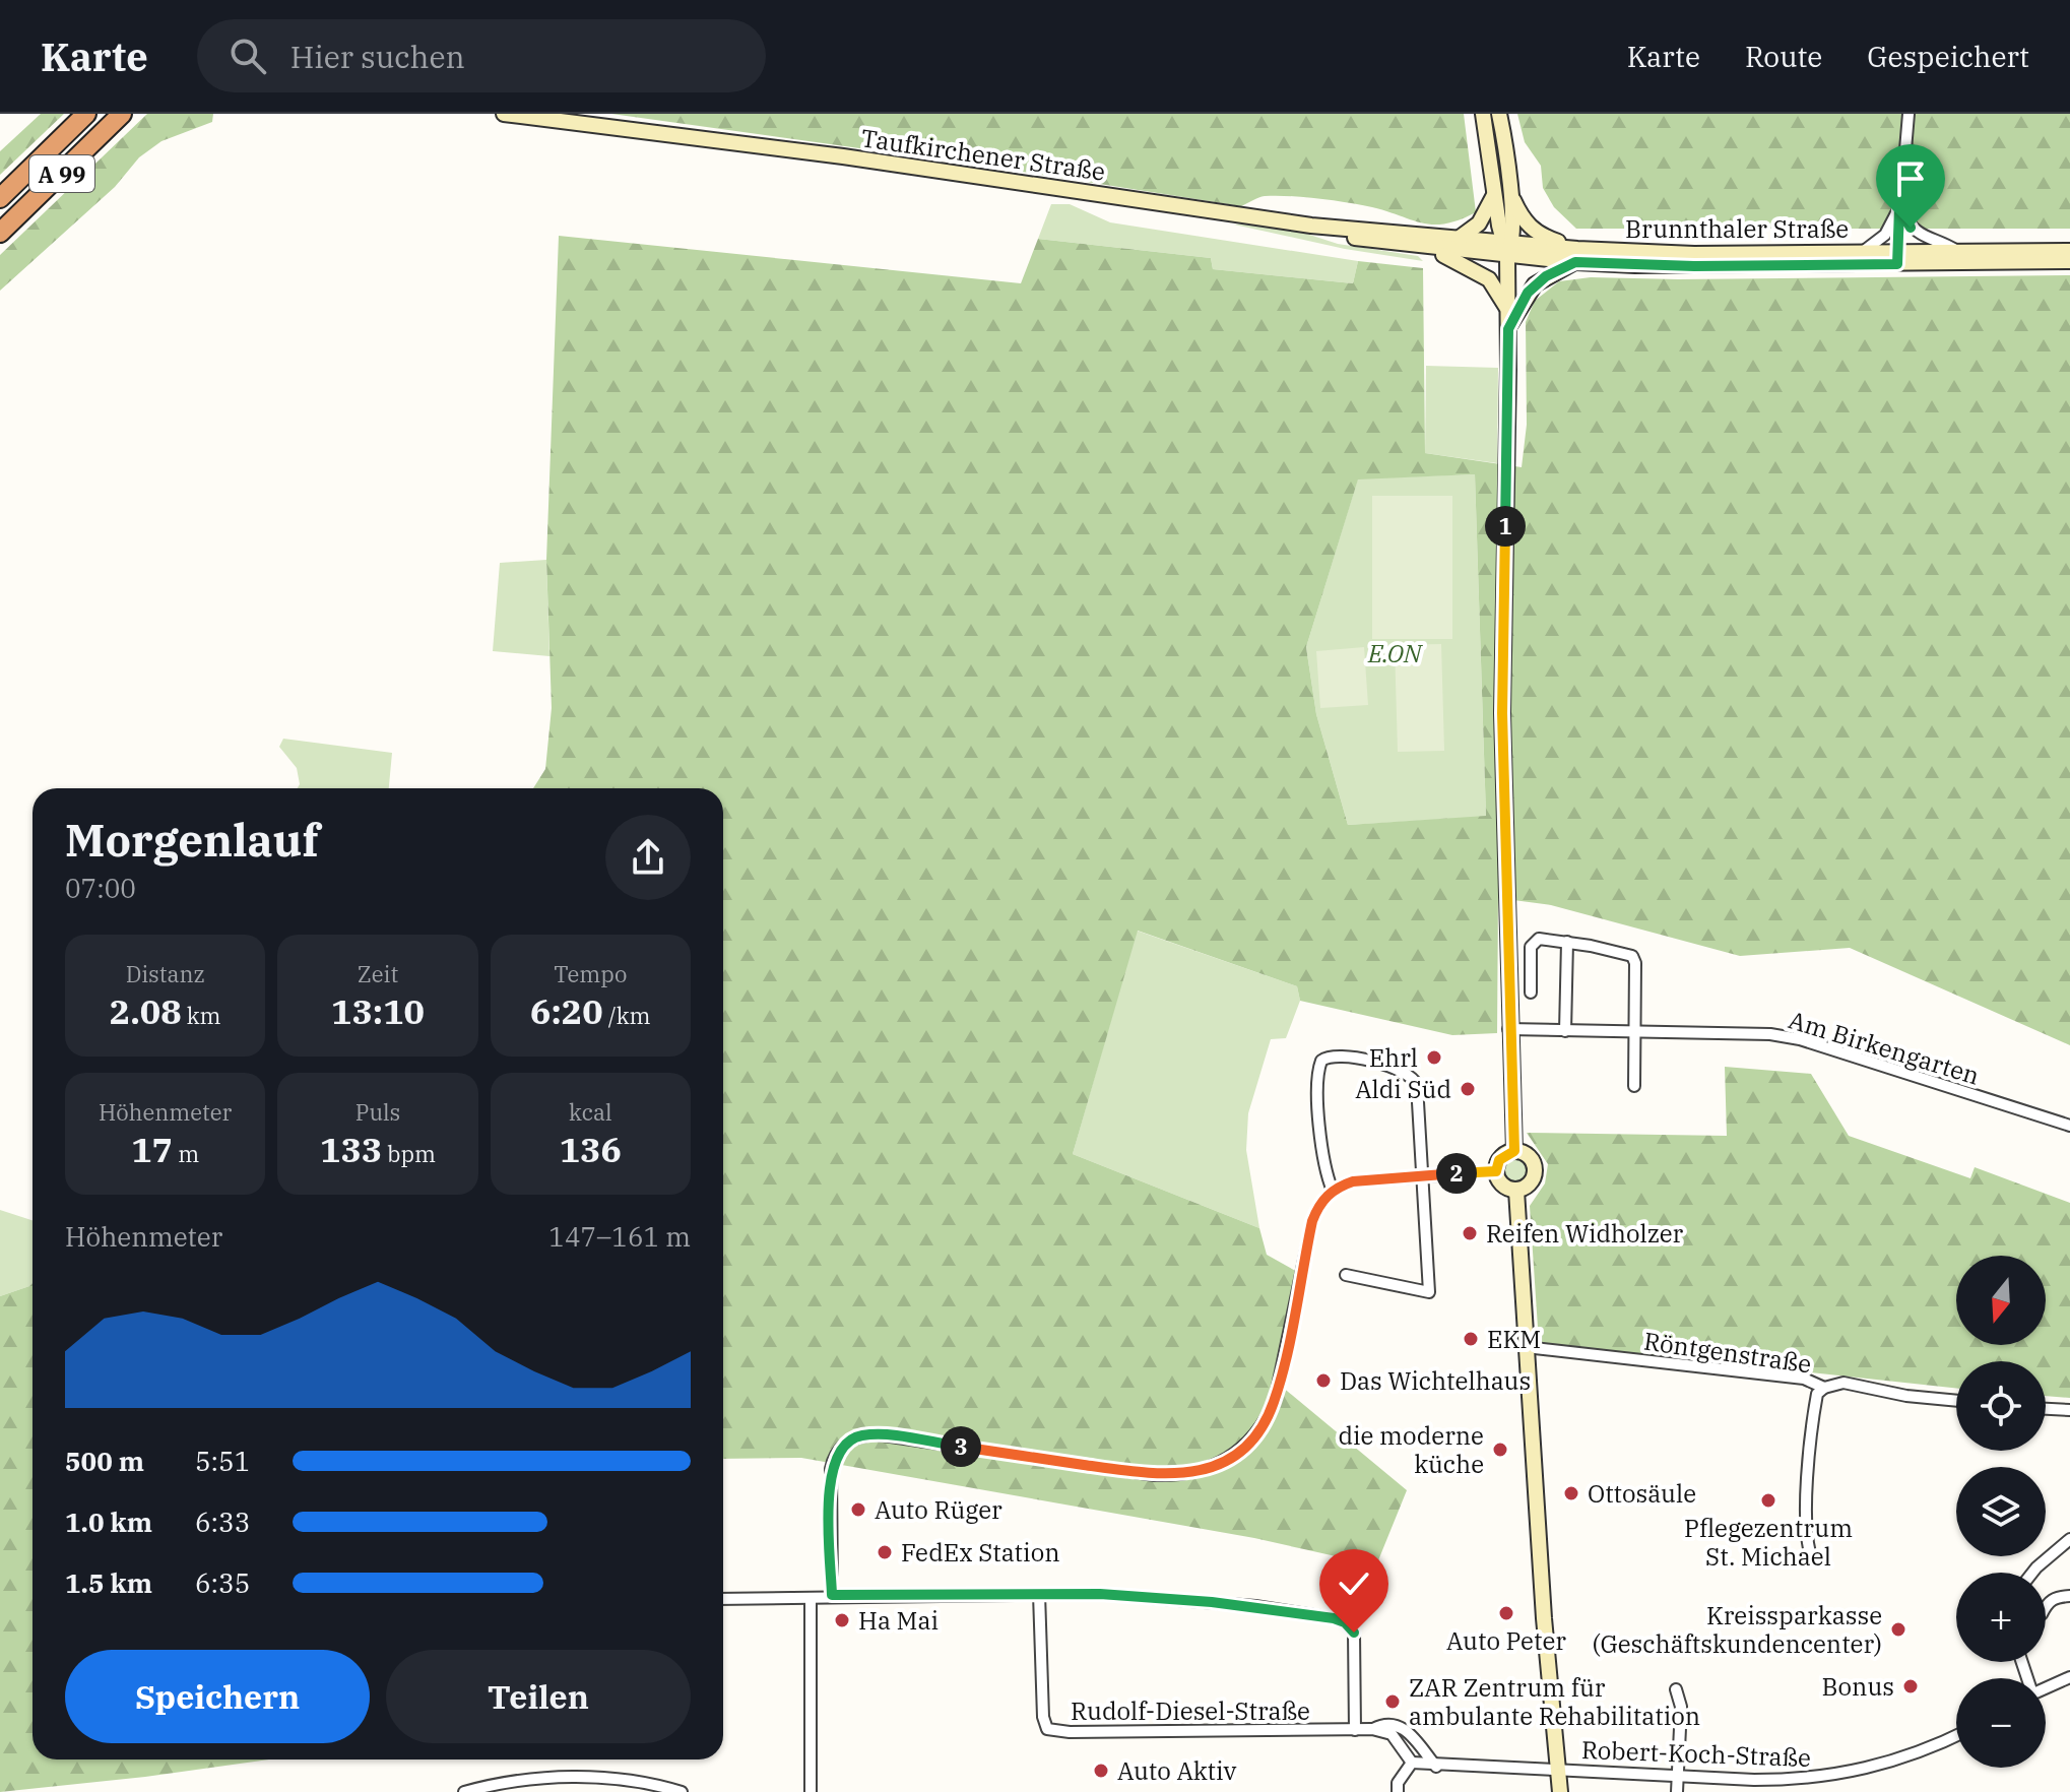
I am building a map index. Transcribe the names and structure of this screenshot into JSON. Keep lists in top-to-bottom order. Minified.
{"streets":{"highway":["A 99"],"main road":["Taufkirchener Straße","Brunnthaler Straße"],"street":["Am Birkengarten","Röntgenstraße","Rudolf-Diesel-Straße","Robert-Koch-Straße"]},"crossings":[["Taufkirchener Straße","Brunnthaler Straße"]],"parks":["E.ON"],"places":["Ehrl","Aldi Süd","Reifen Widholzer","EKM","Das Wichtelhaus","die moderne küche","Ottosäule","Pflegezentrum St. Michael","Auto Rüger","FedEx Station","Auto Peter","Ha Mai","Kreissparkasse (Geschäftskundencenter)","Bonus","ZAR Zentrum für ambulante Rehabilitation","Auto Aktiv"],"north":"bottom","page":{"header":"Karte","search":"Hier suchen","nav":["Karte","Route","Gespeichert"],"pins":["1","2","3"],"heading":["Morgenlauf","07:00"],"stats":[["Distanz","2.08 km"],["Zeit","13:10"],["Tempo","6:20 /km"],["Höhenmeter","17 m"],["Puls","133 bpm"],["kcal","136"]],"chart":["Höhenmeter","147–161 m"],"map_buttons":["+","−"],"list":[{"name":"500 m","note":"5:51"},{"name":"1.0 km","note":"6:33"},{"name":"1.5 km","note":"6:35"}],"buttons":["Speichern","Teilen"]}}
